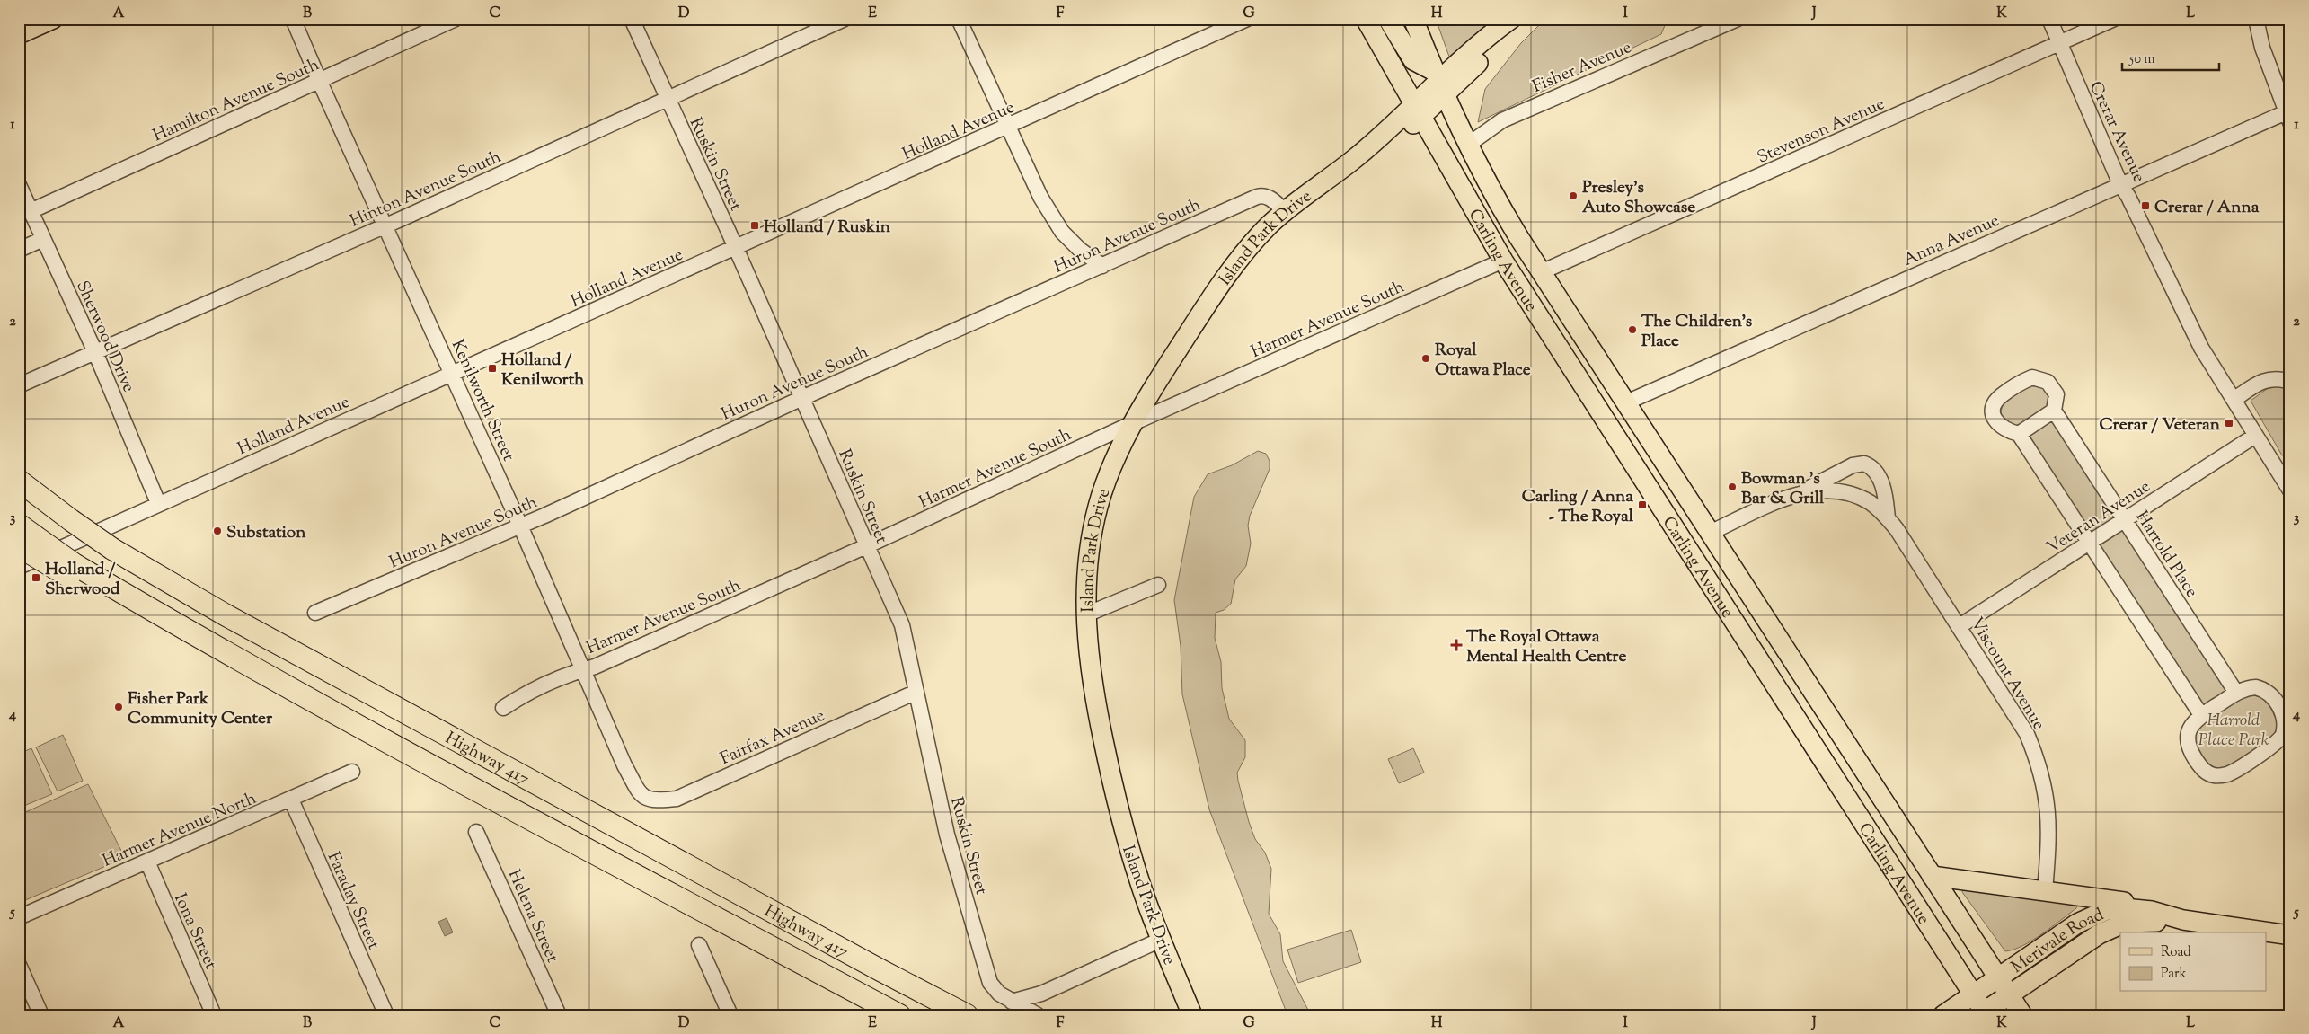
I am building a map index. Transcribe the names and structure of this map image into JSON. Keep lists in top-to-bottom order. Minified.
{"streets":{"highway":["Highway 417"],"main road":["Island Park Drive","Carling Avenue","Merivale Road"],"street":["Fisher Avenue","Hamilton Avenue South","Holland Avenue","Stevenson Avenue","Crerar Avenue","Ruskin Street","Hinton Avenue South","Huron Avenue South","Anna Avenue","Harmer Avenue South","Sherwood Drive","Kenilworth Street","Veteran Avenue","Harrold Place","Viscount Avenue","Fairfax Avenue","Harmer Avenue North","Faraday Street","Helena Street","Iona Street"]},"crossings":[["Fisher Avenue","Carling Avenue"],["Hamilton Avenue South","Sherwood Drive"],["Hamilton Avenue South","Kenilworth Street"],["Holland Avenue","Ruskin Street"],["Holland Avenue","Sherwood Drive"],["Holland Avenue","Kenilworth Street"],["Stevenson Avenue","Crerar Avenue"],["Stevenson Avenue","Carling Avenue"],["Crerar Avenue","Anna Avenue"],["Crerar Avenue","Veteran Avenue"],["Ruskin Street","Hinton Avenue South"],["Ruskin Street","Huron Avenue South"],["Ruskin Street","Harmer Avenue South"],["Ruskin Street","Fairfax Avenue"],["Hinton Avenue South","Sherwood Drive"],["Hinton Avenue South","Kenilworth Street"],["Huron Avenue South","Island Park Drive"],["Huron Avenue South","Kenilworth Street"],["Island Park Drive","Carling Avenue"],["Island Park Drive","Harmer Avenue South"],["Anna Avenue","Carling Avenue"],["Carling Avenue","Harmer Avenue South"],["Carling Avenue","Viscount Avenue"],["Carling Avenue","Merivale Road"],["Harmer Avenue South","Kenilworth Street"],["Kenilworth Street","Fairfax Avenue"],["Veteran Avenue","Harrold Place"],["Veteran Avenue","Viscount Avenue"],["Harmer Avenue North","Faraday Street"],["Harmer Avenue North","Iona Street"]],"parks":["Harrold Place Park"],"places":{"other":["Presley's Auto Showcase","The Children's Place","Royal Ottawa Place","Bowman 's Bar & Grill","Substation","Fisher Park Community Center"],"transit":["Crerar / Anna","Holland / Ruskin","Holland / Kenilworth","Crerar / Veteran","Carling / Anna - The Royal","Holland / Sherwood"],"health":["The Royal Ottawa Mental Health Centre"]},"legend":["Road","Park"],"scale_bar":"50 m","grid":{"columns":["A","B","C","D","E","F","G","H","I","J","K","L"],"rows":["1","2","3","4","5"]}}
